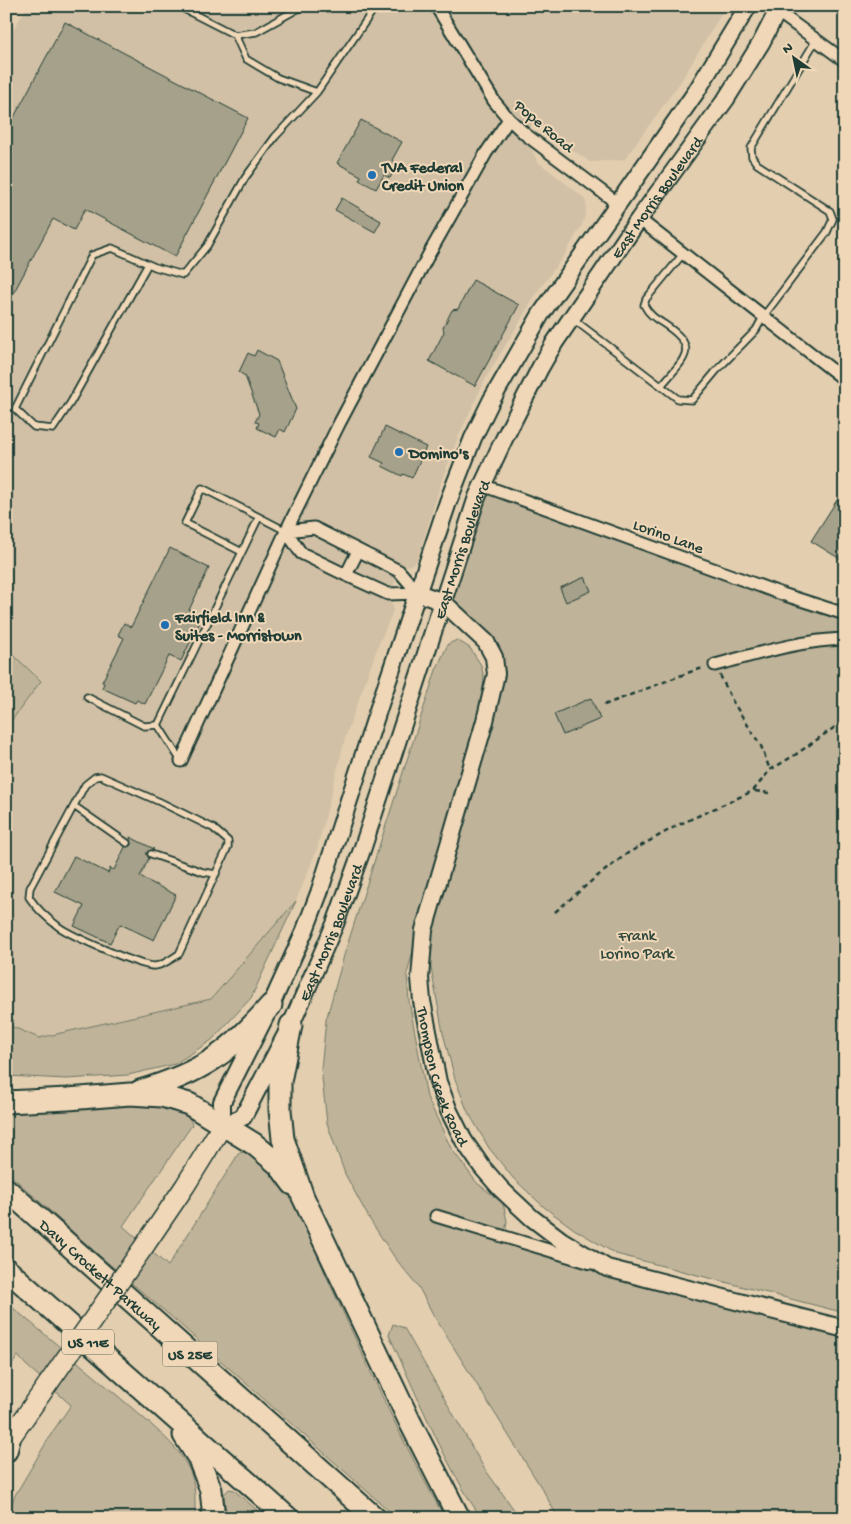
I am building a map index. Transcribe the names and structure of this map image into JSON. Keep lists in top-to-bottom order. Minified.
{"streets":{"highway":["Davy Crockett Parkway","US 11E","US 25E"],"main road":["East Morris Boulevard","Thompson Creek Road"],"street":["Pope Road","Lorino Lane"]},"crossings":[["Pope Road","East Morris Boulevard"],["East Morris Boulevard","Lorino Lane"],["East Morris Boulevard","Thompson Creek Road"],["East Morris Boulevard","US 11E"]],"parks":["Frank Lorino Park"],"places":["TVA Federal Credit Union","Domino's","Fairfield Inn & Suites - Morristown"],"north":"top left"}
